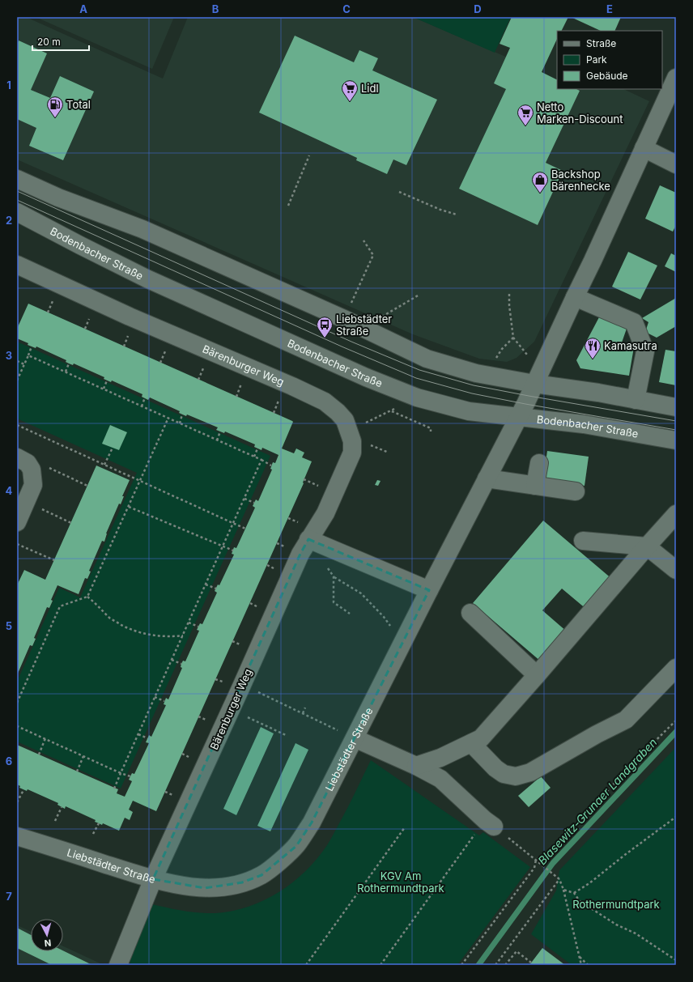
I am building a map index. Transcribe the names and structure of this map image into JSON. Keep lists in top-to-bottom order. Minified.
{"streets":{"street":["Bodenbacher Straße","Bärenburger Weg","Liebstädter Straße"]},"crossings":[["Bodenbacher Straße","Liebstädter Straße"],["Bärenburger Weg","Liebstädter Straße"]],"water":["Blasewitz‐Grunaer Landgraben"],"parks":["KGV Am Rothermundtpark","Rothermundtpark"],"places":{"supermarket":["Lidl","Netto Marken-Discount"],"fuel station":["Total"],"shop":["Backshop Bärenhecke"],"bus stop":["Liebstädter Straße"],"restaurant":["Kamasutra"]},"legend":["Straße","Park","Gebäude"],"scale_bar":"20 m","north":"bottom","grid":{"columns":["A","B","C","D","E"],"rows":["1","2","3","4","5","6","7"]}}
